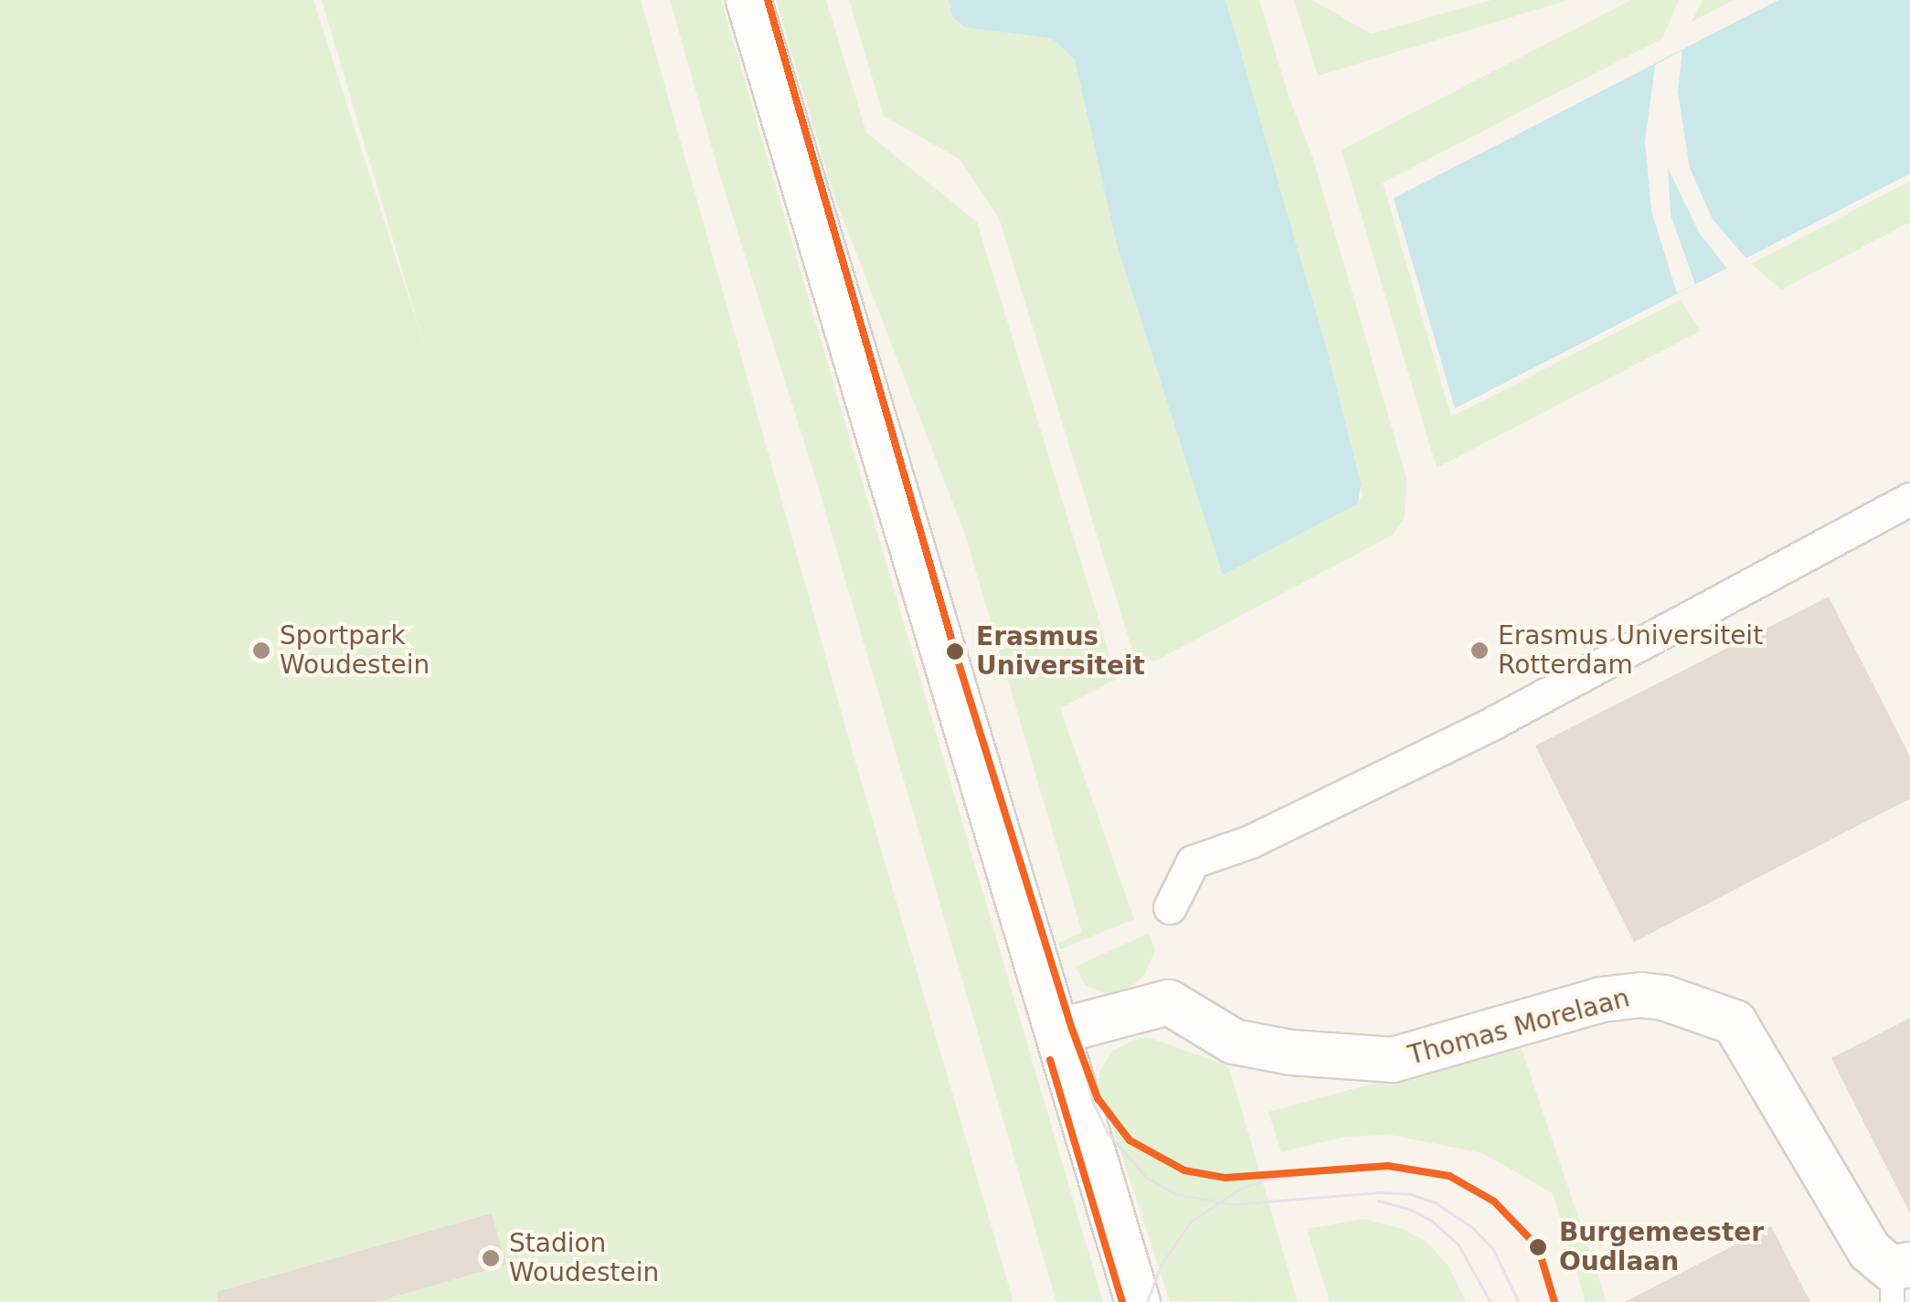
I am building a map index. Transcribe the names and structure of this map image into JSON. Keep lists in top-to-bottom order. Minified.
{"streets":{"street":["Thomas Morelaan"]},"places":["Sportpark Woudestein","Erasmus Universiteit Rotterdam","Erasmus Universiteit","Burgemeester Oudlaan","Stadion Woudestein"]}
